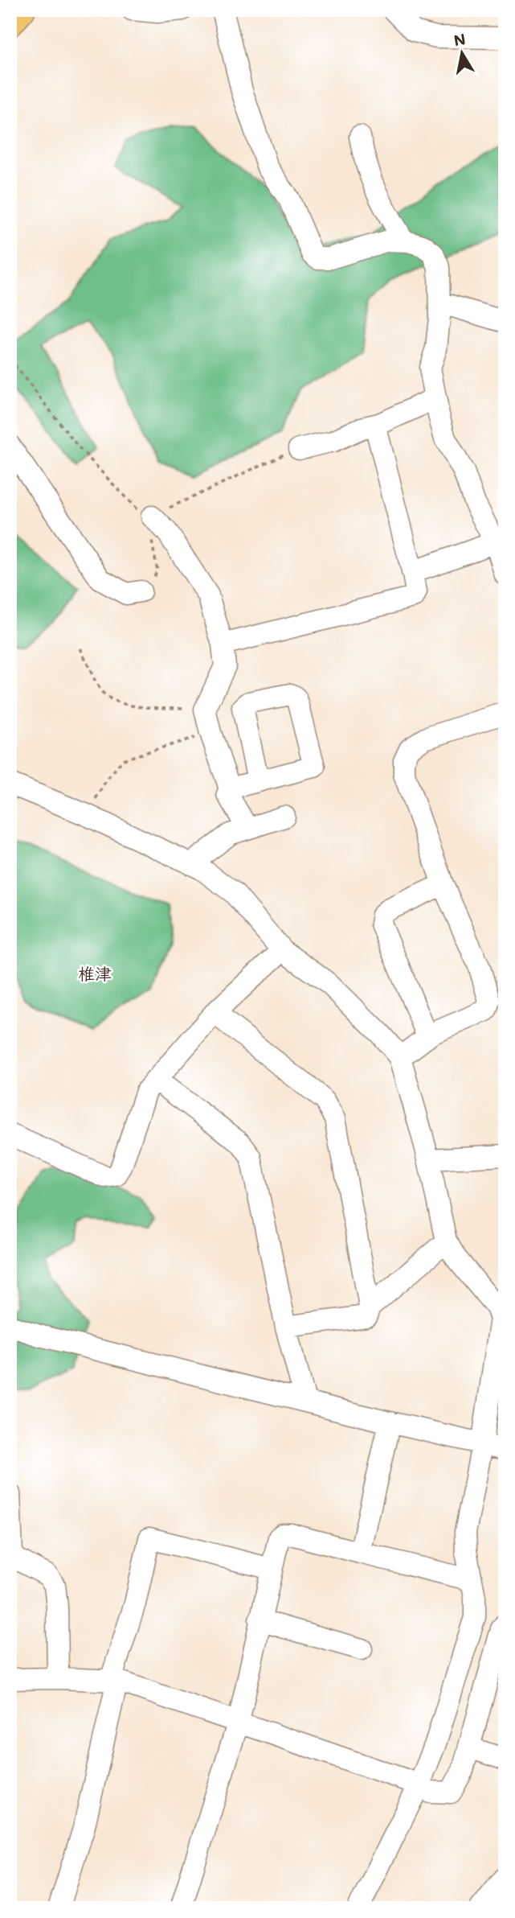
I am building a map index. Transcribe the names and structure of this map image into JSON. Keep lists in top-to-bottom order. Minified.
{"districts":["椎津"],"north":"top"}
